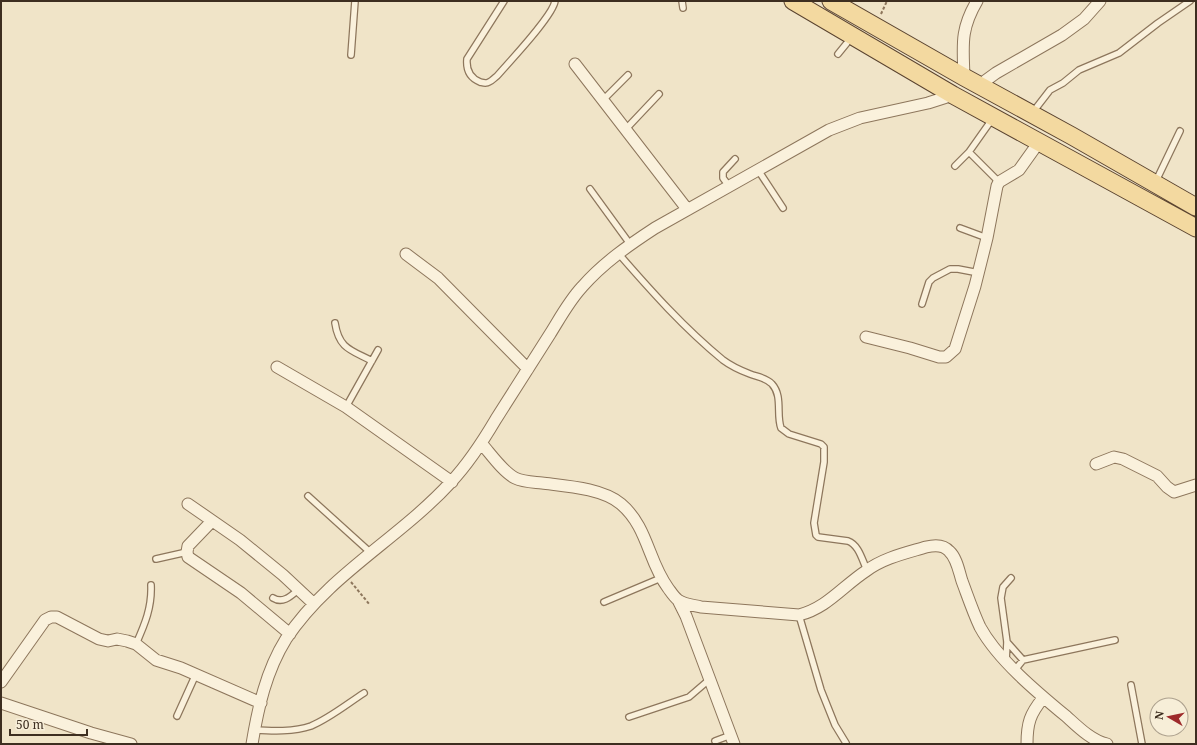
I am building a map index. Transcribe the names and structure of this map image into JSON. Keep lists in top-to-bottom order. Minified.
{"scale_bar":"50 m","north":"left"}
